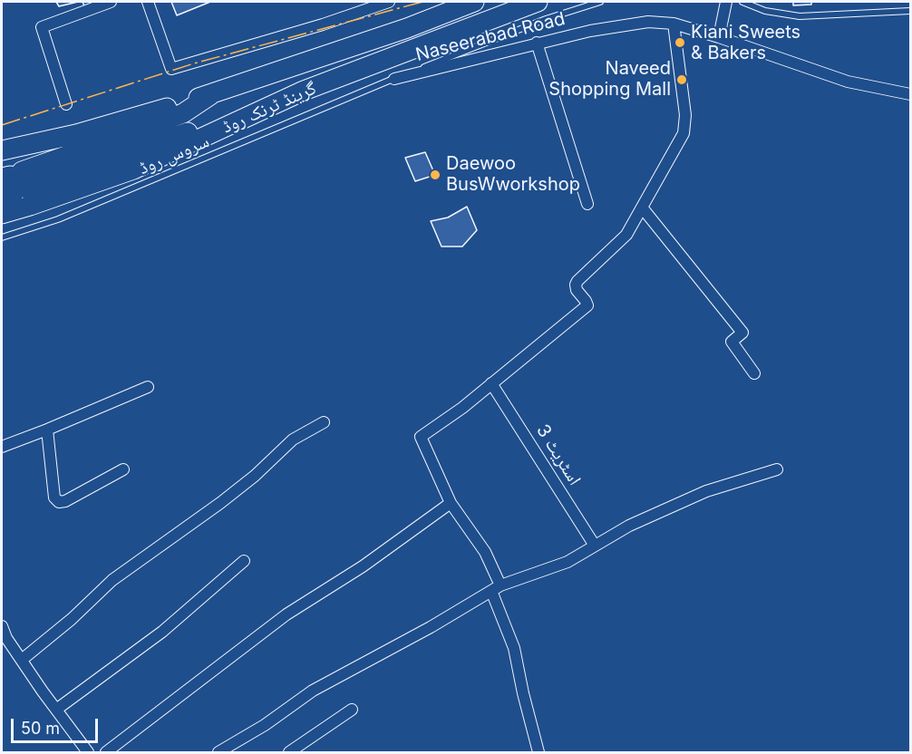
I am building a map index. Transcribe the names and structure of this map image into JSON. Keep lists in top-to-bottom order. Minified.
{"streets":{"highway":["گرینڈ ٹرنک روڈ"],"street":["Naseerabad Road","اسٹریٹ 3"],"lane":["سروس روڈ"]},"crossings":[["Naseerabad Road","سروس روڈ"]],"places":["Kiani Sweets & Bakers","Naveed Shopping Mall","Daewoo BusWworkshop"],"scale_bar":"50 m"}
